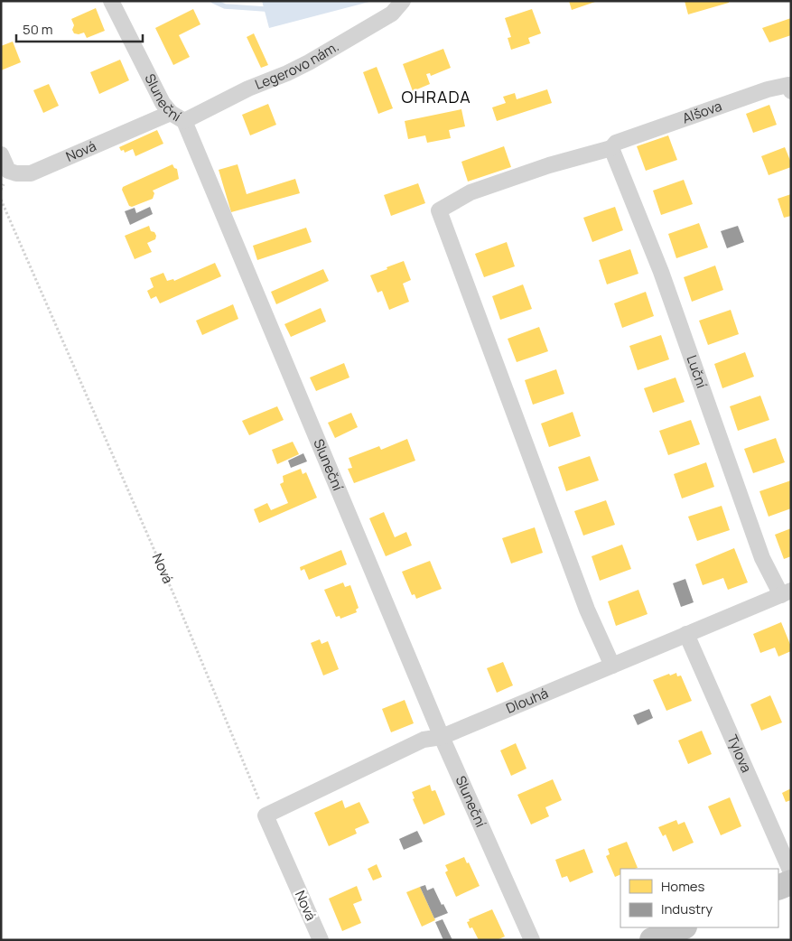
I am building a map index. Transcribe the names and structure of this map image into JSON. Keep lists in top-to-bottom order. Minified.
{"streets":{"street":["Legerovo nám.","Sluneční","Alšova","Nová","Luční","Dlouhá","Tylova"]},"crossings":[["Legerovo nám.","Sluneční"],["Legerovo nám.","Nová"],["Sluneční","Nová"],["Sluneční","Dlouhá"],["Alšova","Luční"],["Nová","Dlouhá"],["Luční","Dlouhá"],["Dlouhá","Tylova"]],"districts":["OHRADA"],"legend":["Homes","Industry"],"scale_bar":"50 m"}
